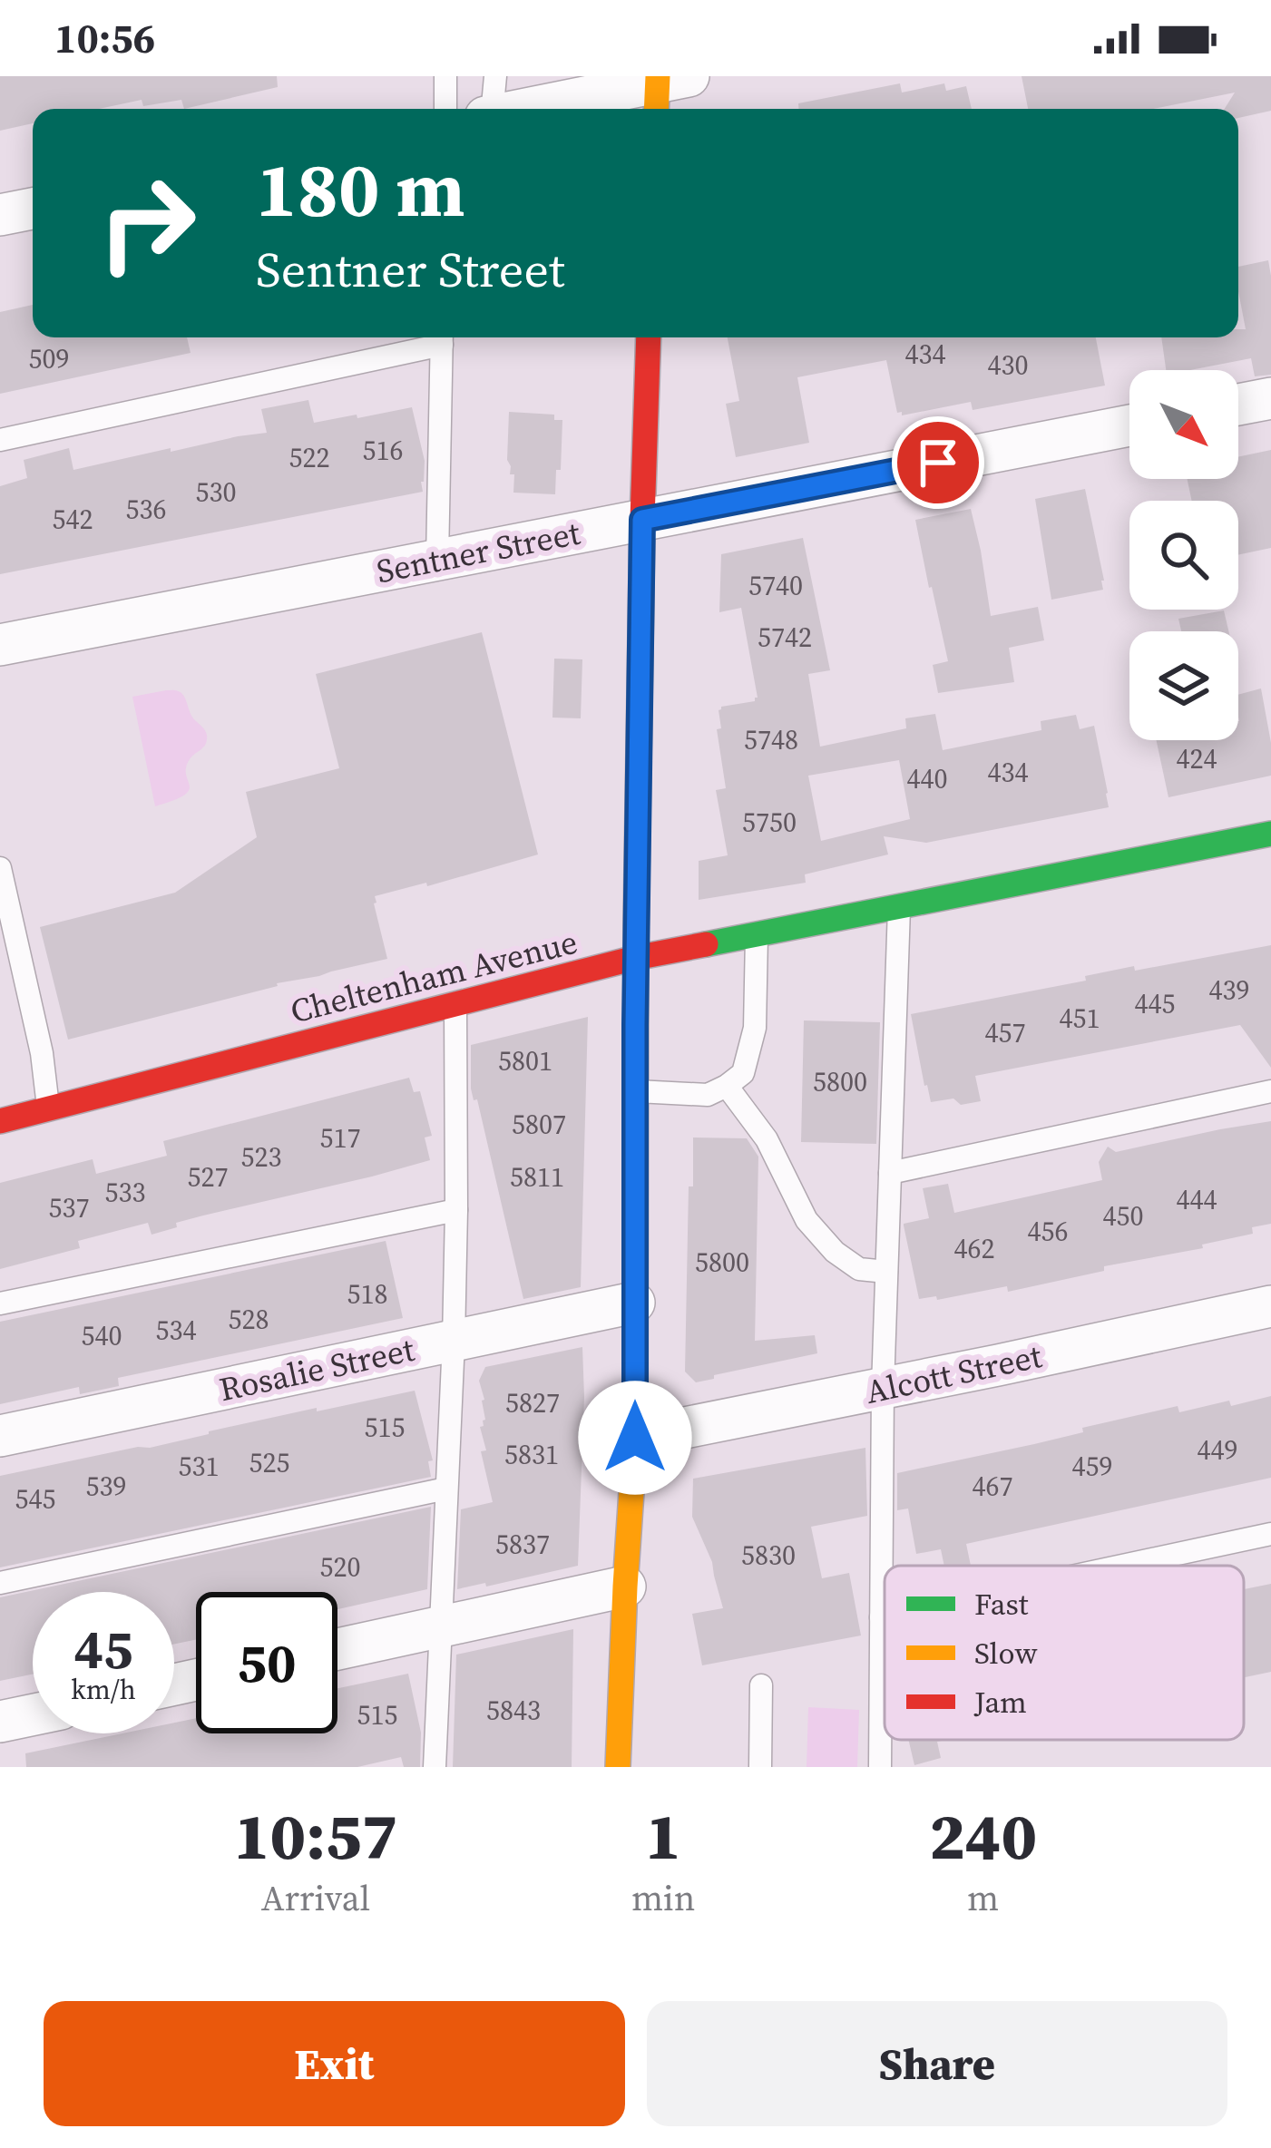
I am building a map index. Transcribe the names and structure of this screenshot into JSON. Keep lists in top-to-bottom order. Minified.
{"streets":{"main road":["Cheltenham Avenue"],"street":["Sentner Street","Rosalie Street","Alcott Street"]},"house_numbers":["434","509","430","516","522","530","536","542","5740","5742","5748","424","434","440","5750","439","445","451","457","5801","5800","5807","517","523","527","5811","533","444","537","450","456","462","5800","518","528","534","540","5827","515","449","5831","525","531","459","539","467","545","5837","5830","520","5843","515"],"legend":["Fast","Slow","Jam"],"north":"bottom right","page":{"status":"10:56","turn":["180 m","Sentner Street"],"speed":"45 km/h","limit":"50","eta":["10:57","Arrival","1","min","240","m"],"buttons":["Exit","Share"]}}
